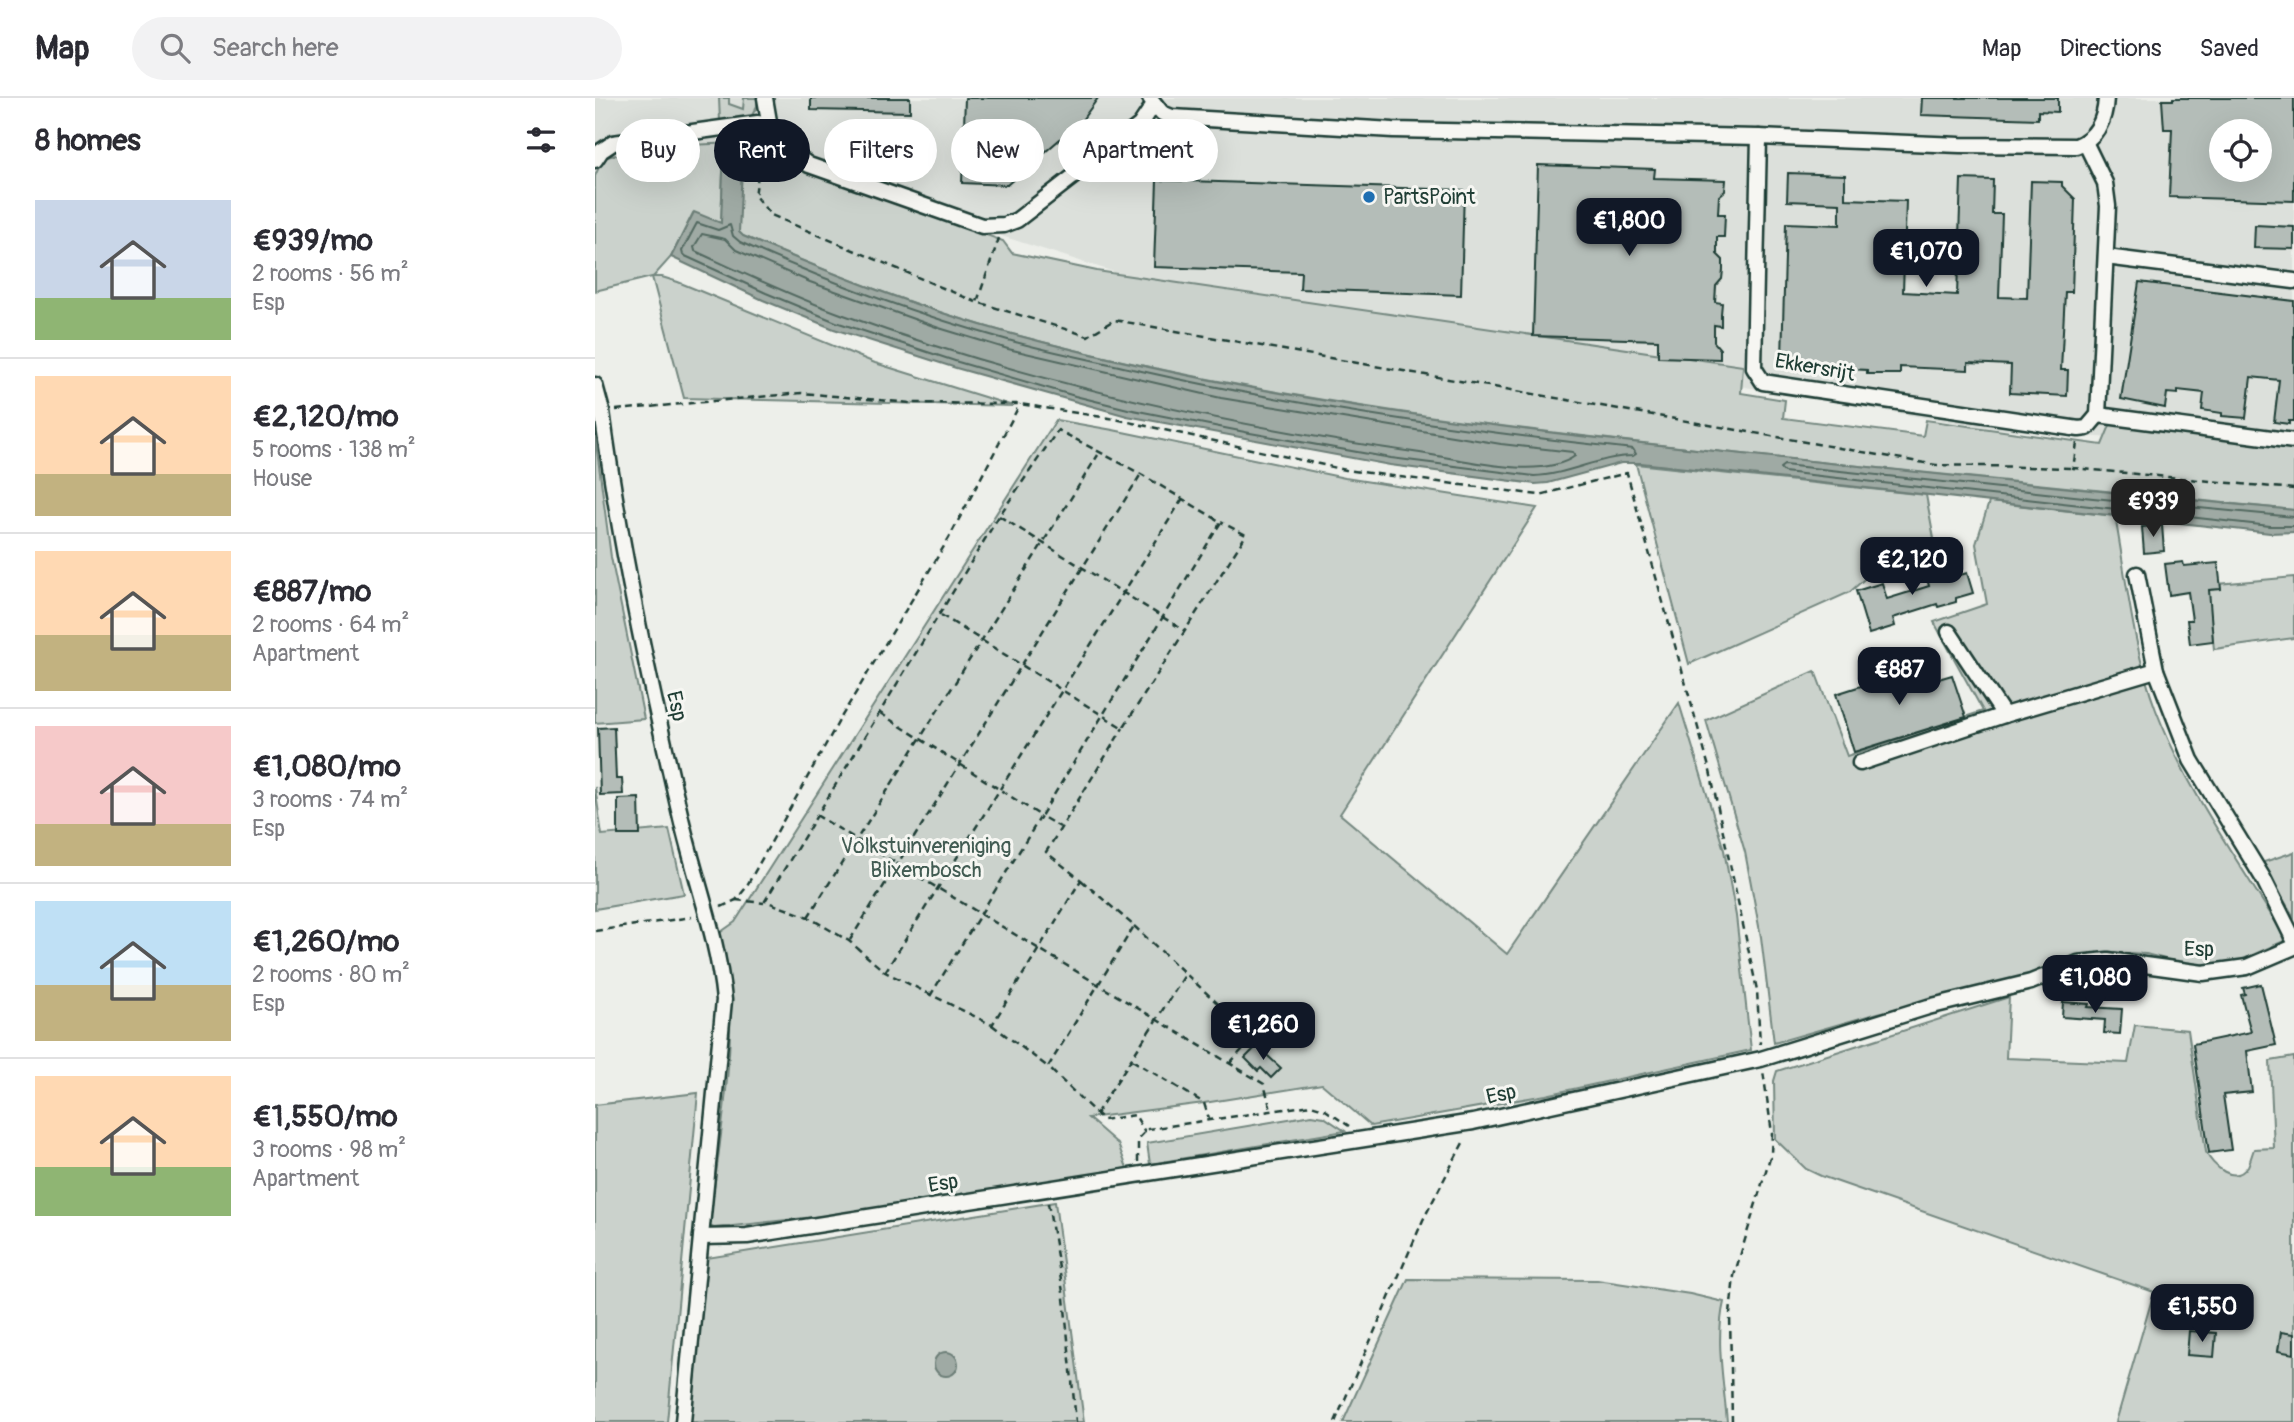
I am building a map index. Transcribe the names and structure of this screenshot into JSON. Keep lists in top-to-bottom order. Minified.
{"streets":{"street":["Ekkersrijt","Esp"]},"parks":["Volkstuinvereniging Blixembosch"],"places":["PartsPoint"],"page":{"header":"Map","search":"Search here","nav":["Map","Directions","Saved"],"heading":"8 homes","chip":["Buy","Rent","Filters","New","Apartment"],"list":[{"name":"€939/mo","note":"2 rooms · 56 m² · Esp"},{"name":"€2,120/mo","note":"5 rooms · 138 m² · House"},{"name":"€887/mo","note":"2 rooms · 64 m² · Apartment"},{"name":"€1,080/mo","note":"3 rooms · 74 m² · Esp"},{"name":"€1,260/mo","note":"2 rooms · 80 m² · Esp"},{"name":"€1,550/mo","note":"3 rooms · 98 m² · Apartment"}],"price":["€1,800","€1,070","€939","€2,120","€887","€1,080","€1,260","€1,550"]}}
